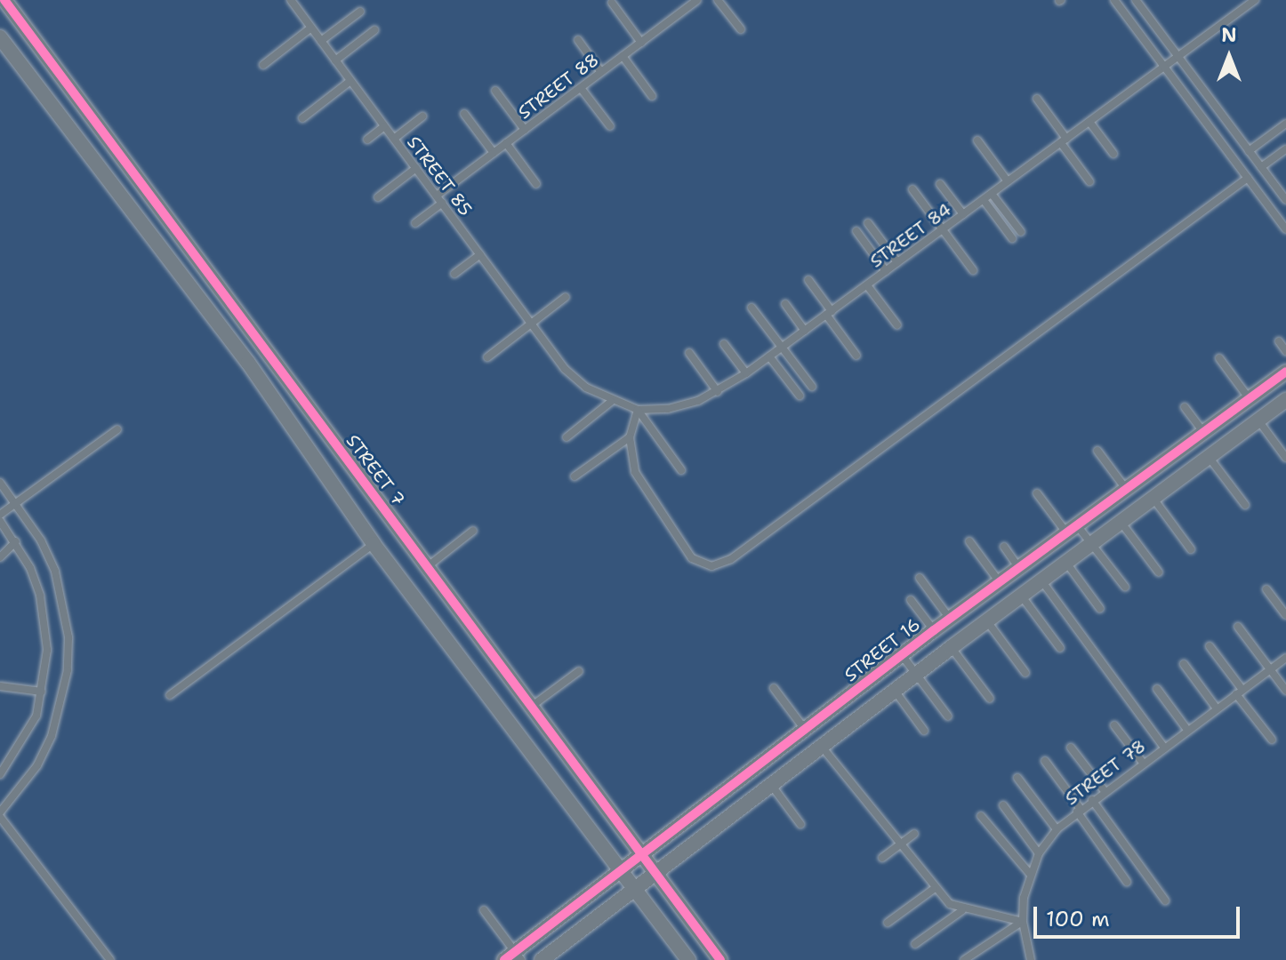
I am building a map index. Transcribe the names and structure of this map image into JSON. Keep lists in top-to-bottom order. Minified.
{"streets":{"street":["STREET 7","STREET 16"],"lane":["STREET 88","STREET 85","STREET 84","STREET 78"]},"crossings":[["STREET 88","STREET 85"],["STREET 85","STREET 84"],["STREET 7","STREET 16"]],"scale_bar":"100 m","north":"top"}
